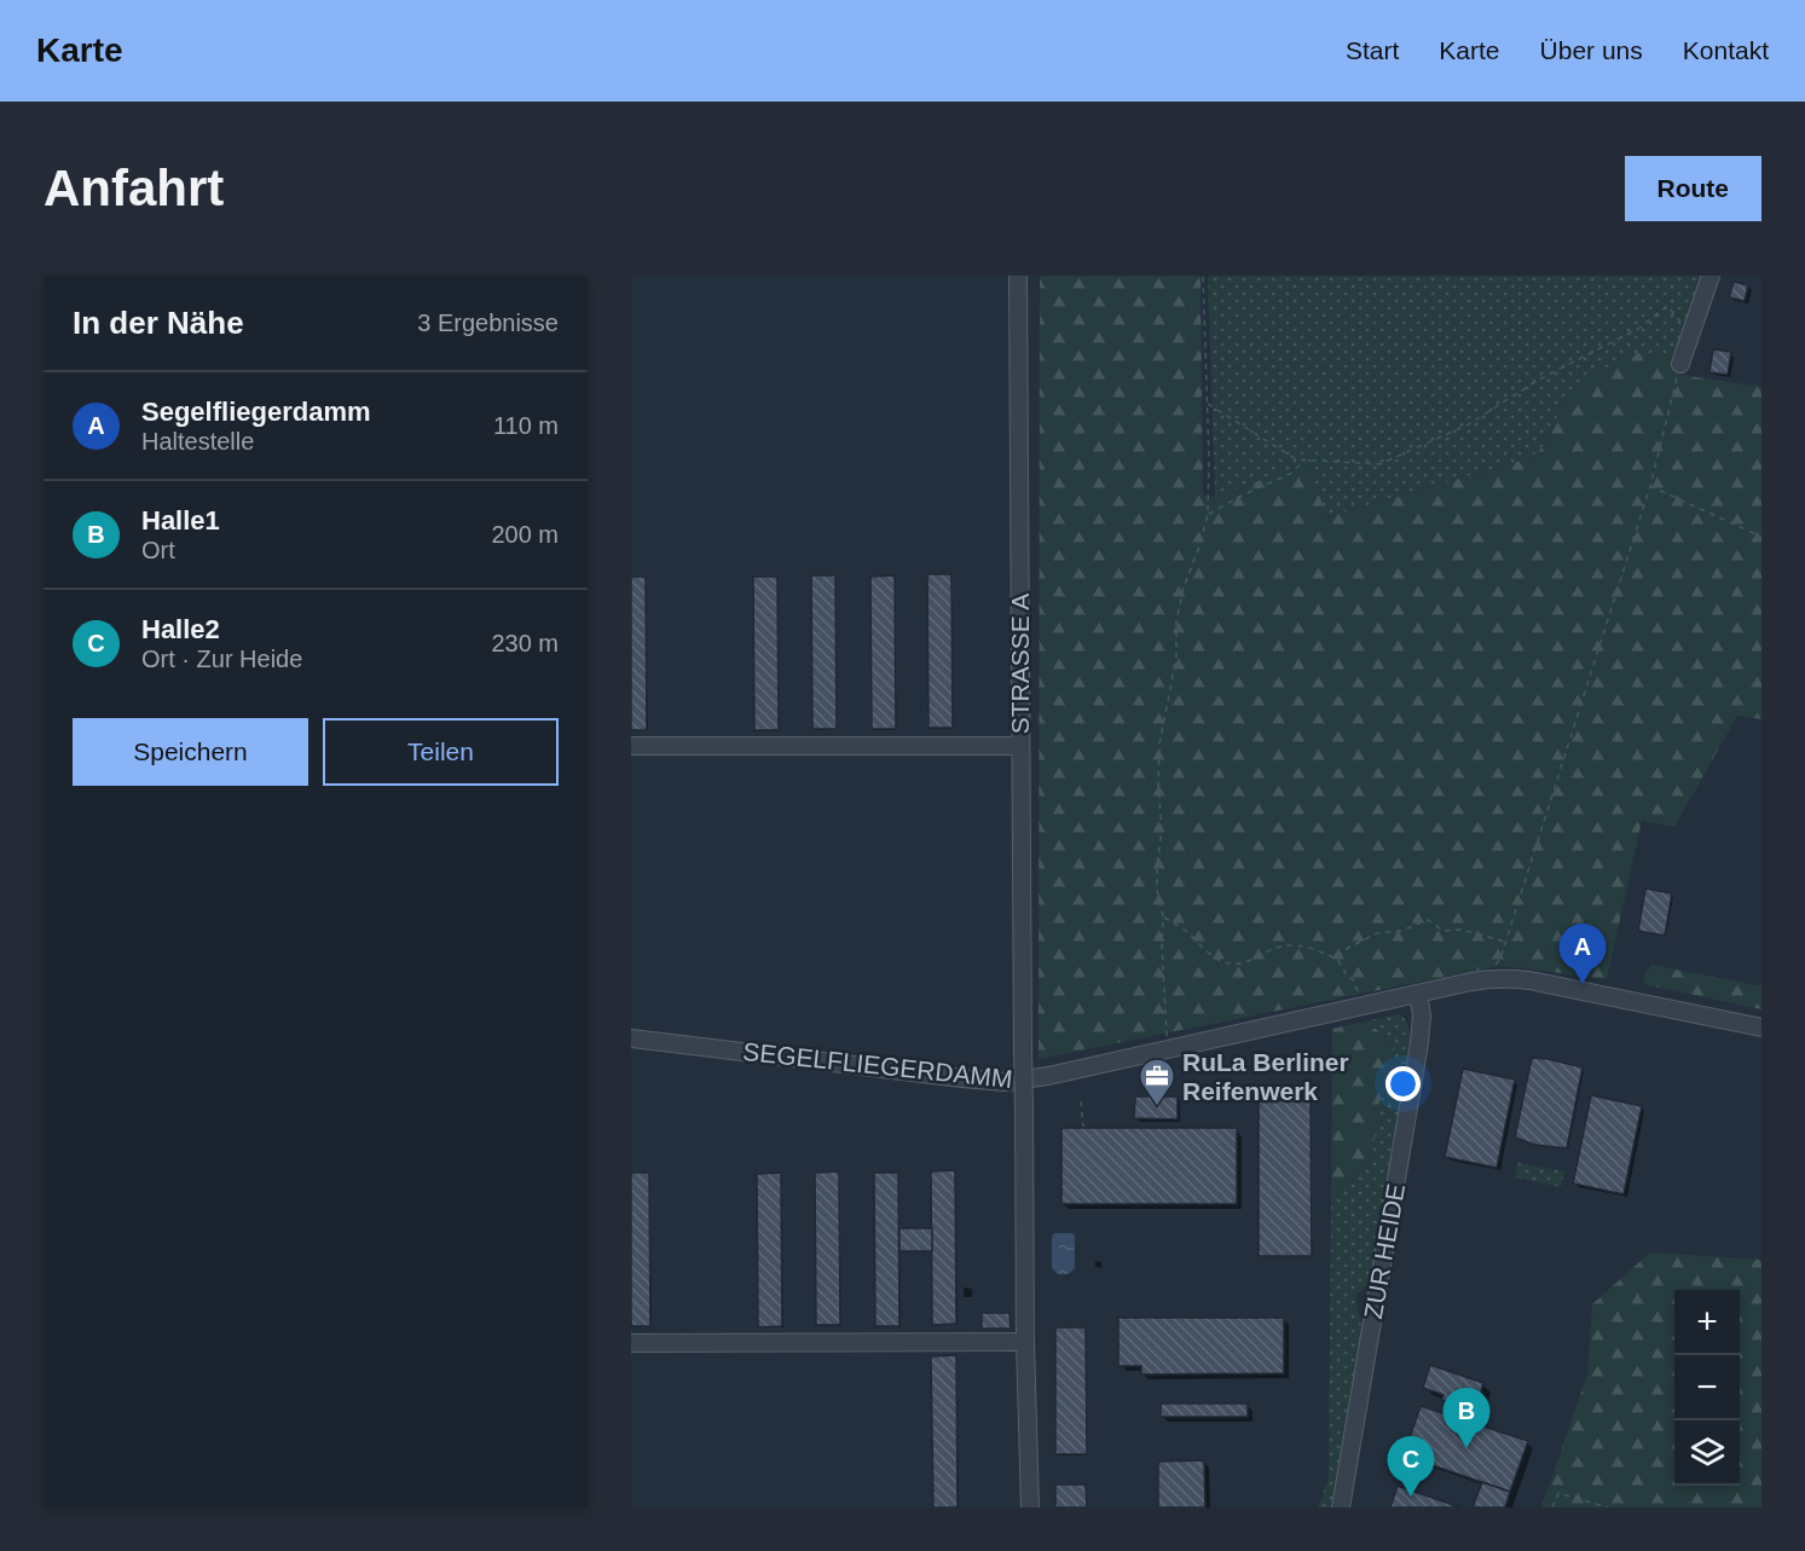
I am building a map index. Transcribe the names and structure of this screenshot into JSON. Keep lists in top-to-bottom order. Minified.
{"streets":{"street":["STRASSE A","SEGELFLIEGERDAMM","ZUR HEIDE"]},"crossings":[["SEGELFLIEGERDAMM","ZUR HEIDE"]],"places":{"office":["RuLa Berliner Reifenwerk"]},"page":{"header":"Karte","nav":["Start","Karte","Über uns","Kontakt"],"buttons":["Route",["Speichern","Teilen"]],"title":"Anfahrt","heading":["In der Nähe","3 Ergebnisse"],"list":[{"mark":"A","name":"Segelfliegerdamm","note":"Haltestelle","value":"110 m"},{"mark":"B","name":"Halle1","note":"Ort","value":"200 m"},{"mark":"C","name":"Halle2","note":"Ort · Zur Heide","value":"230 m"}],"pins":["A","B","C"],"map_buttons":["+","−"]}}
